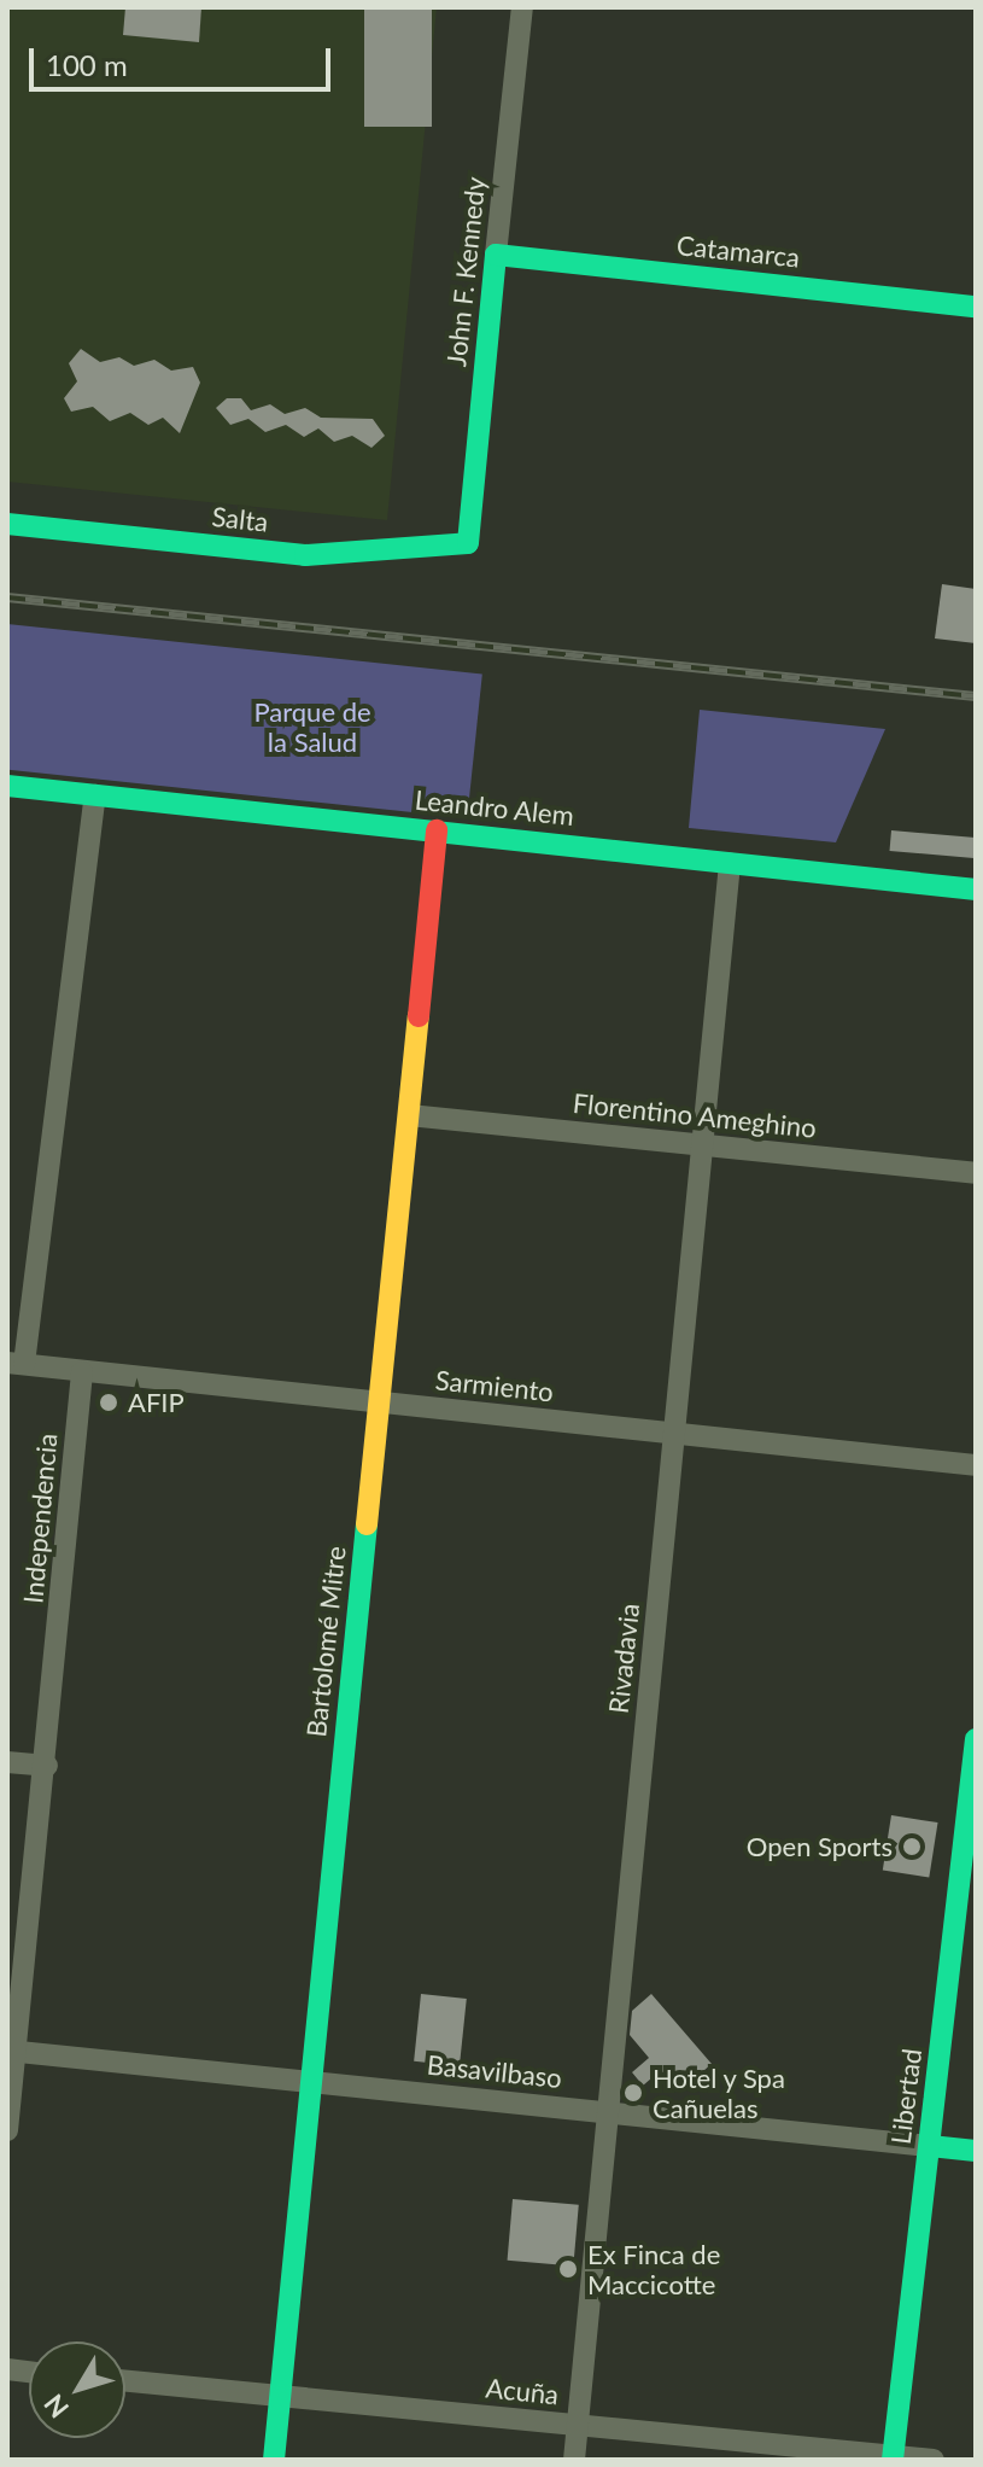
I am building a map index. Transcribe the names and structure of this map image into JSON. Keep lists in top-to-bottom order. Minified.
{"streets":{"street":["Catamarca","John F. Kennedy","Salta","Leandro Alem","Florentino Ameghino","Sarmiento","Independencia","Bartolomé Mitre","Rivadavia","Basavilbaso","Libertad","Acuña"]},"crossings":[["Catamarca","John F. Kennedy"],["John F. Kennedy","Salta"],["Leandro Alem","Bartolomé Mitre"],["Leandro Alem","Rivadavia"],["Florentino Ameghino","Bartolomé Mitre"],["Florentino Ameghino","Rivadavia"],["Sarmiento","Independencia"],["Sarmiento","Bartolomé Mitre"],["Sarmiento","Rivadavia"],["Independencia","Basavilbaso"],["Bartolomé Mitre","Basavilbaso"],["Bartolomé Mitre","Acuña"],["Rivadavia","Basavilbaso"],["Rivadavia","Acuña"],["Basavilbaso","Libertad"],["Libertad","Acuña"]],"parks":["Parque de la Salud"],"places":["AFIP","Open Sports","Hotel y Spa Cañuelas","Ex Finca de Maccicotte"],"scale_bar":"100 m","north":"bottom left"}
